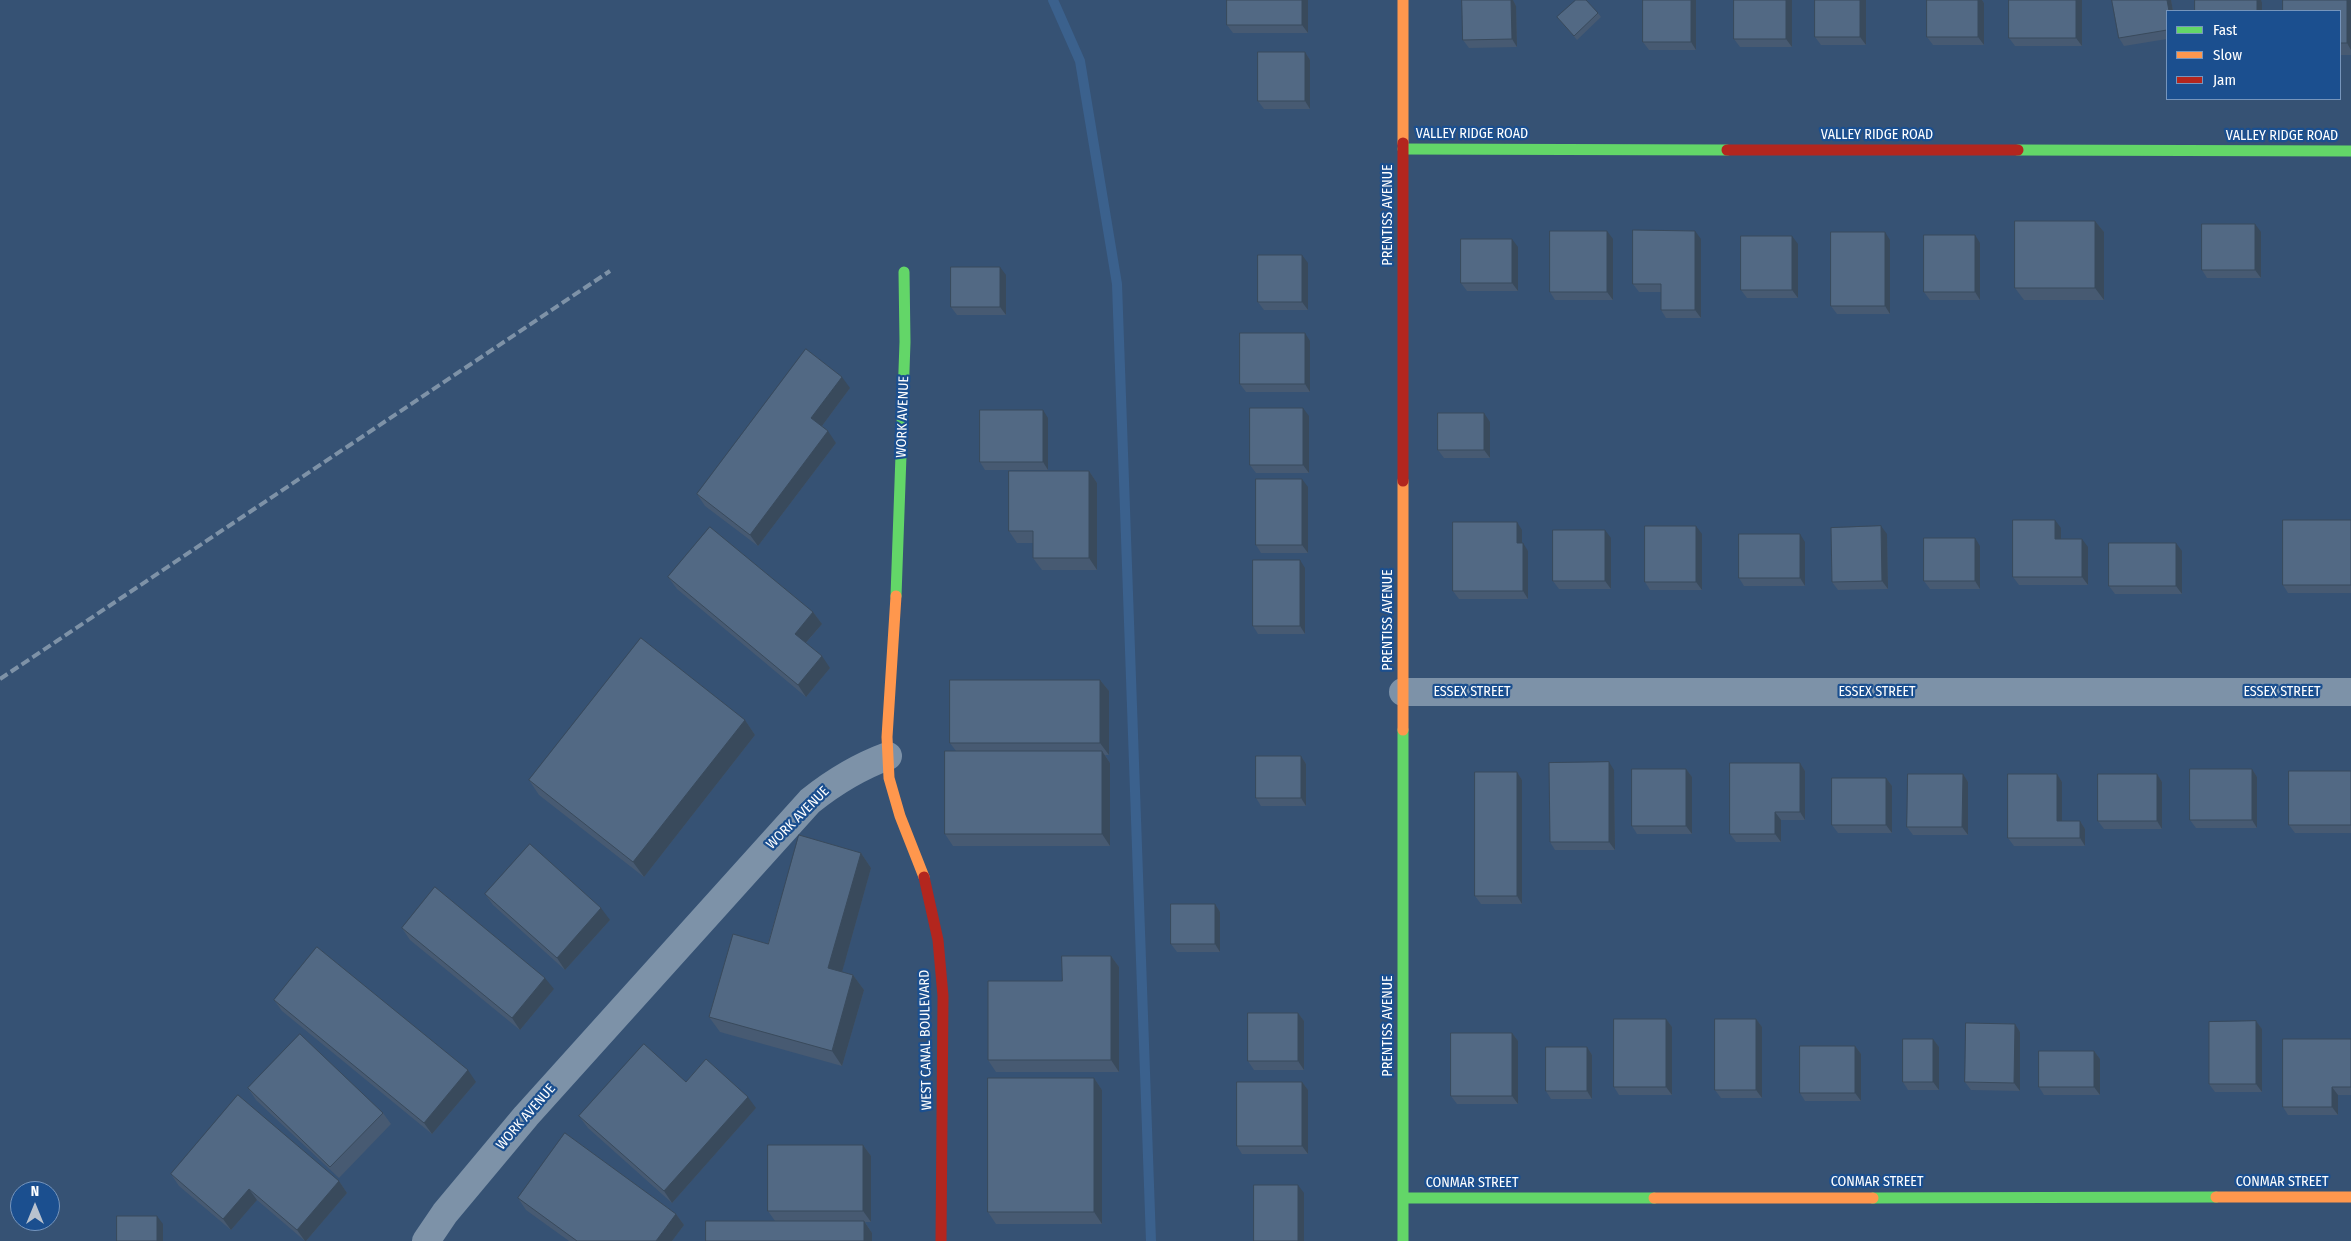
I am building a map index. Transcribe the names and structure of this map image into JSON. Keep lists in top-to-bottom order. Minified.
{"streets":{"street":["VALLEY RIDGE ROAD","PRENTISS AVENUE","WORK AVENUE","ESSEX STREET","WEST CANAL BOULEVARD","CONMAR STREET"]},"crossings":[["VALLEY RIDGE ROAD","PRENTISS AVENUE"],["PRENTISS AVENUE","ESSEX STREET"],["PRENTISS AVENUE","CONMAR STREET"],["WORK AVENUE","WEST CANAL BOULEVARD"]],"legend":["Fast","Slow","Jam"],"north":"top"}
